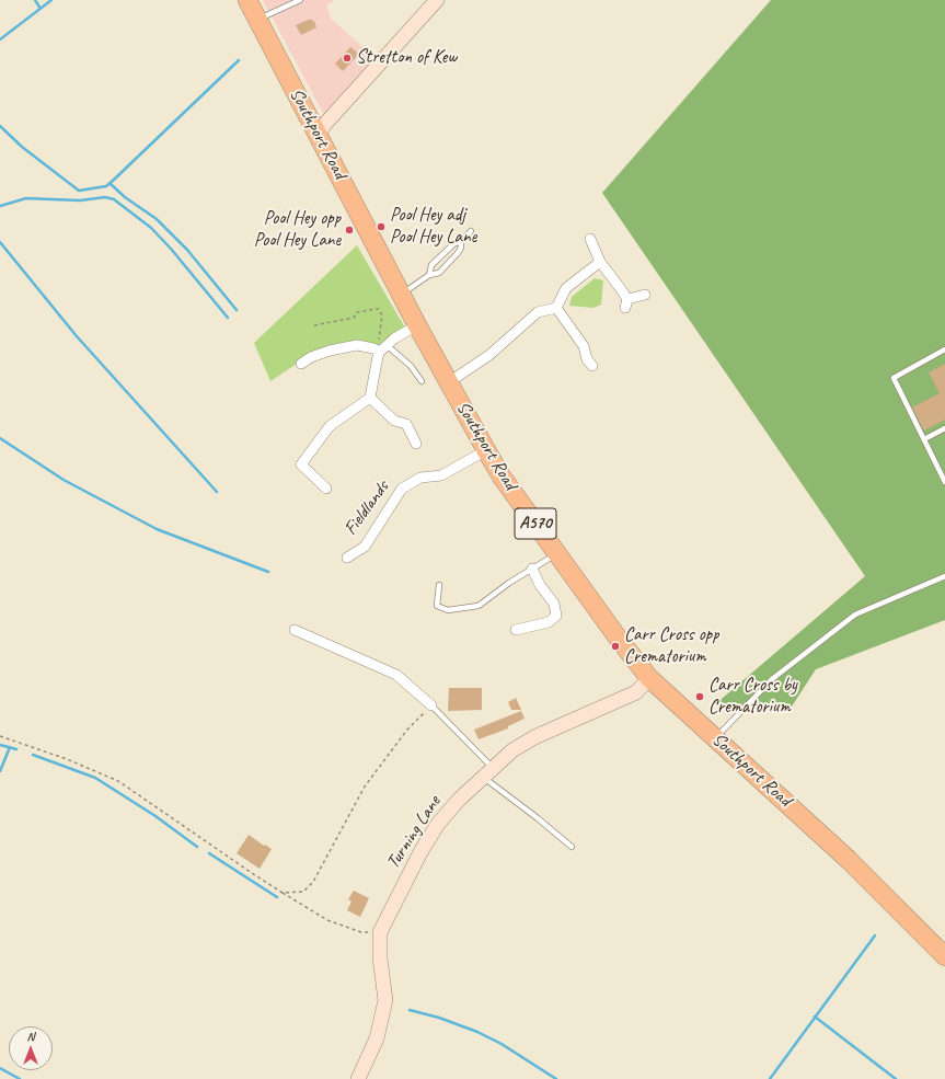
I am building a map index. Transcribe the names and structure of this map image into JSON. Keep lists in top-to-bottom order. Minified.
{"streets":{"highway":["Southport Road","A570"],"street":["Fieldlands","Turning Lane"]},"crossings":[["Southport Road","Fieldlands"],["Southport Road","Turning Lane"]],"places":["Stretton of Kew","Pool Hey adj Pool Hey Lane","Pool Hey opp Pool Hey Lane","Carr Cross opp Crematorium","Carr Cross by Crematorium"],"north":"top"}
